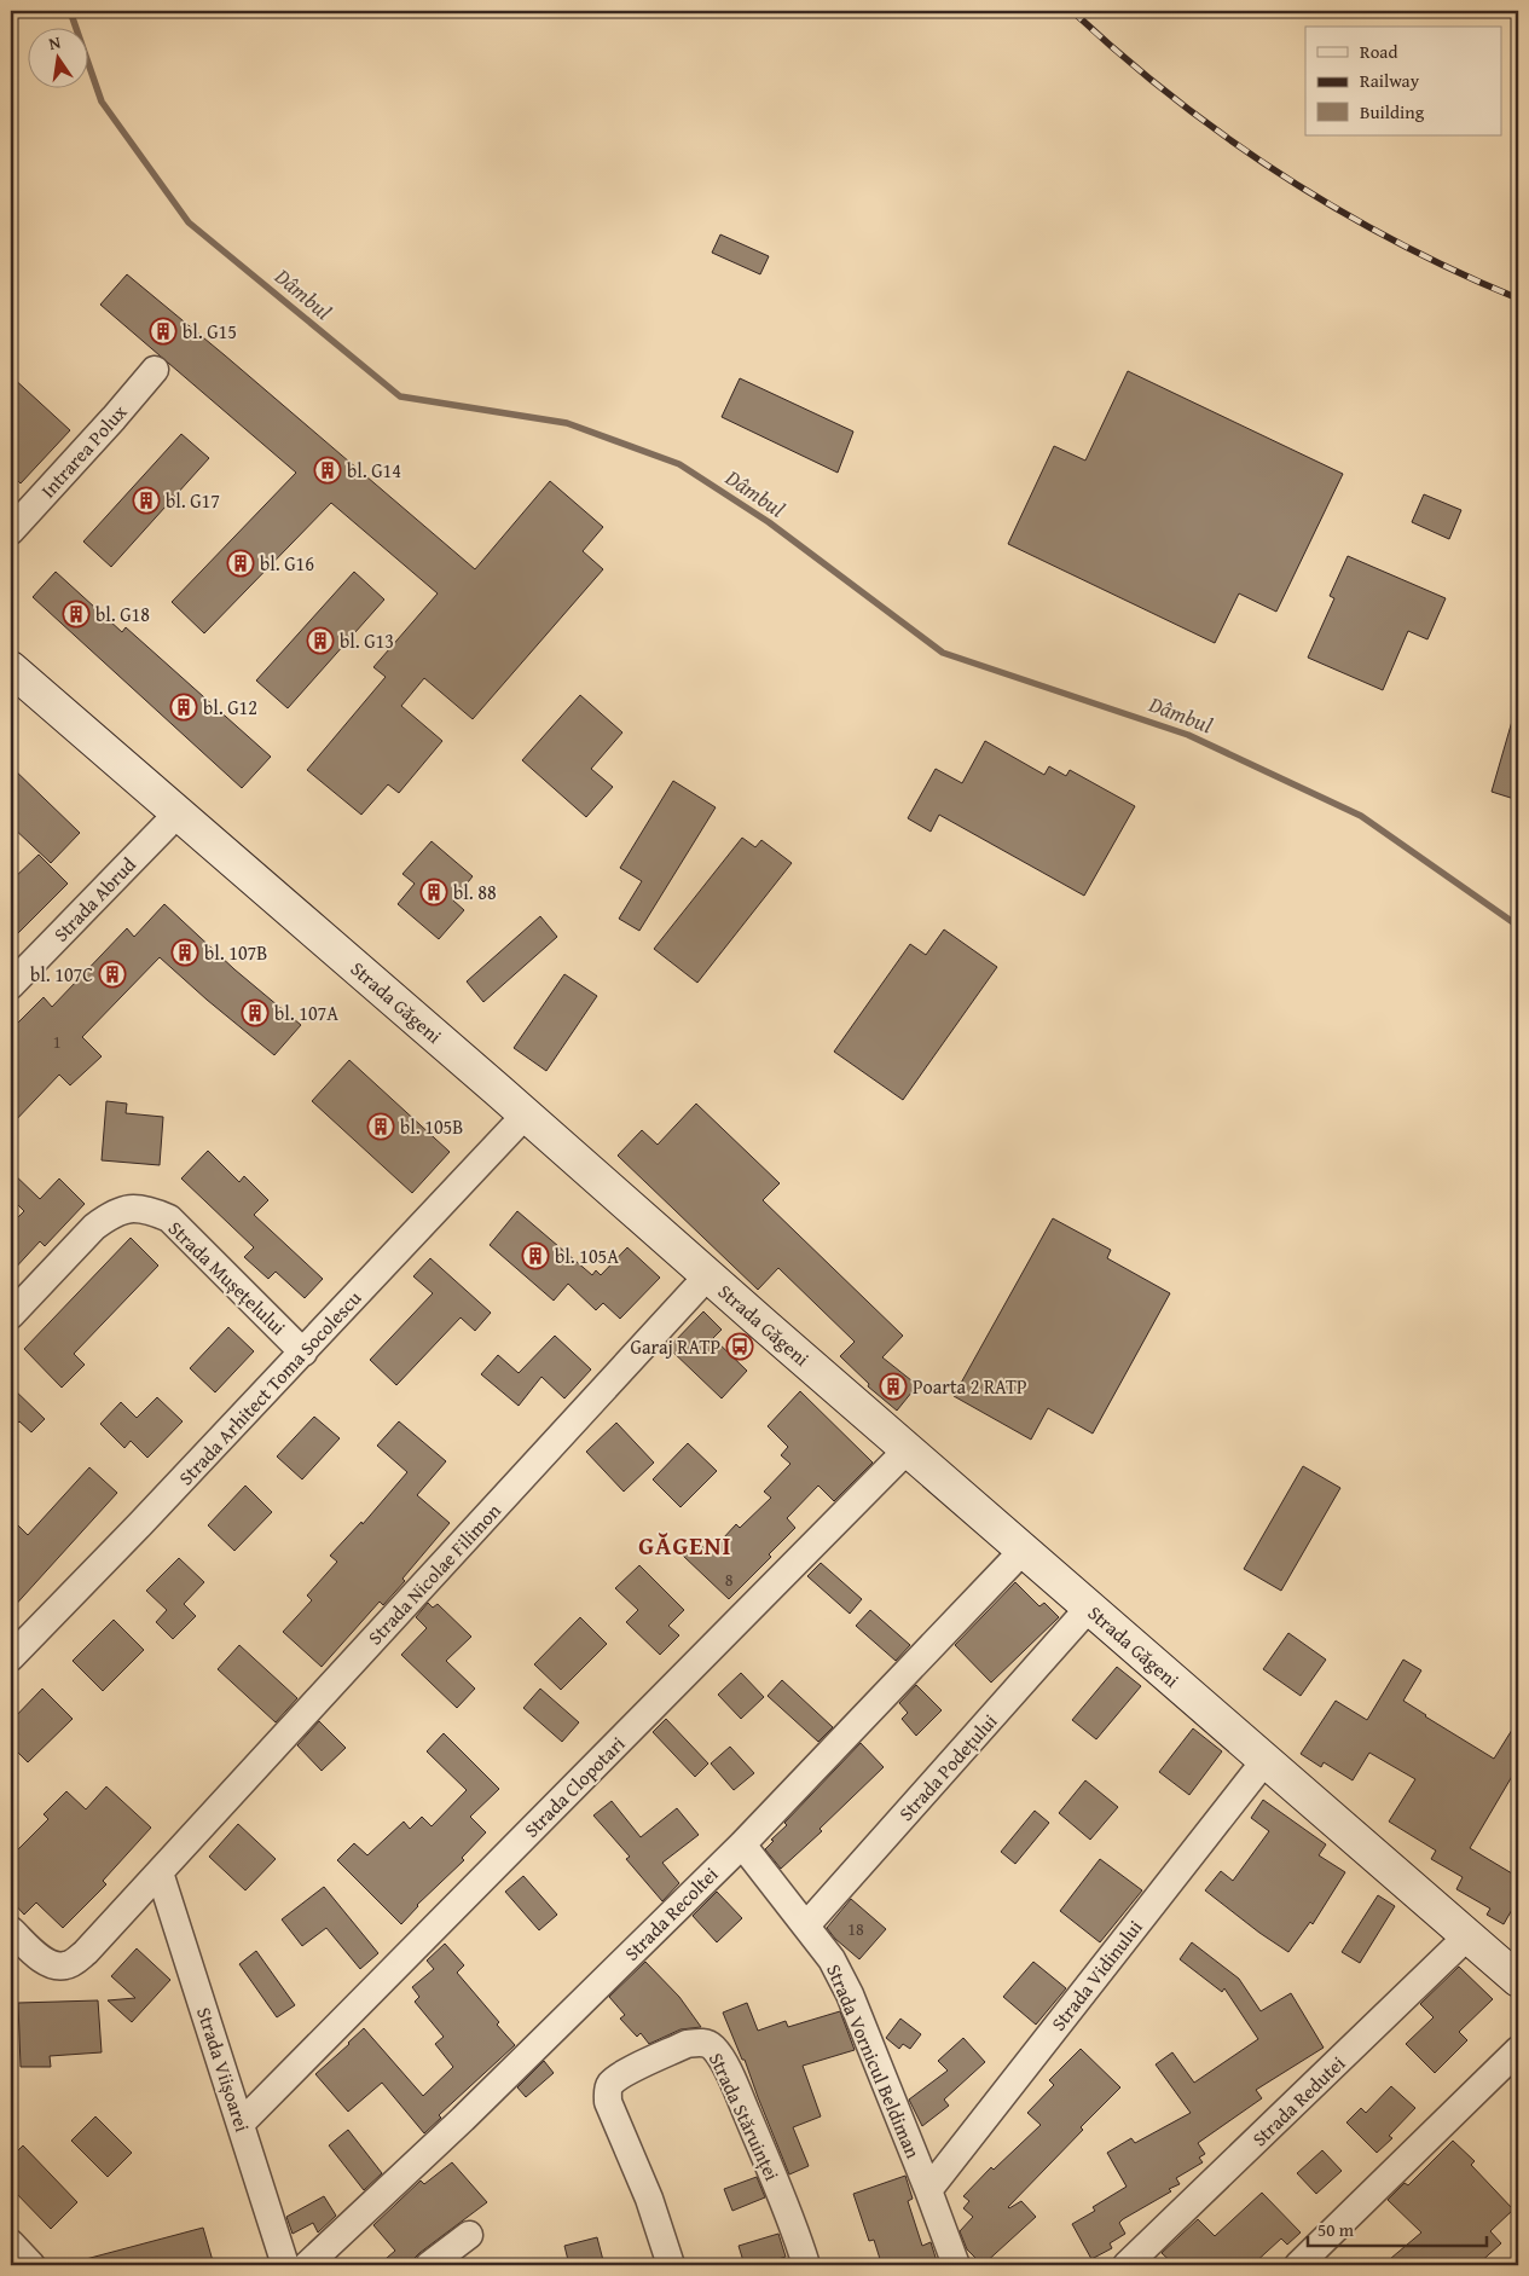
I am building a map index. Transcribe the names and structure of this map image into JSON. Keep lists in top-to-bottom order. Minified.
{"streets":{"main road":["Strada Găgeni"],"street":["Intrarea Polux","Strada Abrud","Strada Mușețelului","Strada Arhitect Toma Socolescu","Strada Nicolae Filimon","Strada Podețului","Strada Clopotari","Strada Recoltei","Strada Vidinului","Strada Vornicul Beldiman","Strada Viișoarei","Strada Redutei","Strada Stăruinței"]},"crossings":[["Strada Abrud","Strada Găgeni"],["Strada Găgeni","Strada Arhitect Toma Socolescu"],["Strada Găgeni","Strada Nicolae Filimon"],["Strada Găgeni","Strada Podețului"],["Strada Găgeni","Strada Clopotari"],["Strada Găgeni","Strada Recoltei"],["Strada Găgeni","Strada Vidinului"],["Strada Găgeni","Strada Redutei"],["Strada Mușețelului","Strada Arhitect Toma Socolescu"],["Strada Nicolae Filimon","Strada Viișoarei"],["Strada Podețului","Strada Vornicul Beldiman"],["Strada Clopotari","Strada Viișoarei"],["Strada Recoltei","Strada Vornicul Beldiman"],["Strada Vidinului","Strada Vornicul Beldiman"]],"districts":["GĂGENI"],"water":["Dâmbul"],"places":{"building":["bl. G15","bl. G14","bl. G17","bl. G16","bl. G18","bl. G13","bl. G12","bl. 88","bl. 107B","bl. 107C","bl. 107A","bl. 105B","bl. 105A","Poarta 2 RATP"],"bus stop":["Garaj RATP"]},"house_numbers":["1","8","18"],"legend":["Road","Railway","Building"],"scale_bar":"50 m","north":"top"}
